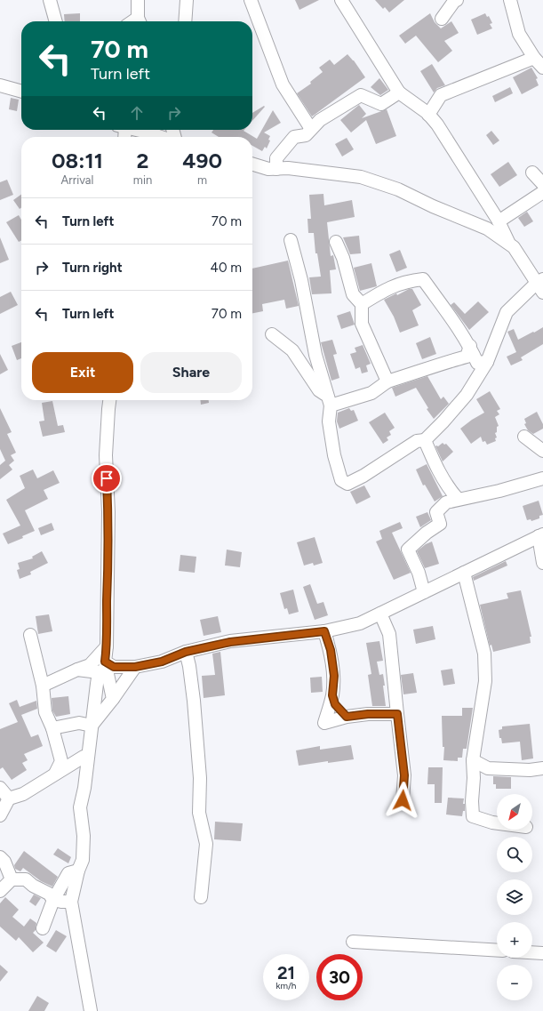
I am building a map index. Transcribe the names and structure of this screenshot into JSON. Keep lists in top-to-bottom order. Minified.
{"north":"bottom left","page":{"turn":["70 m","Turn left"],"eta":["08:11","Arrival","2","min","490","m"],"list":[{"name":"Turn left","value":"70 m"},{"name":"Turn right","value":"40 m"},{"name":"Turn left","value":"70 m"}],"buttons":["Exit","Share"],"map_buttons":["+","−"],"speed":"21 km/h","limit":"30"}}
